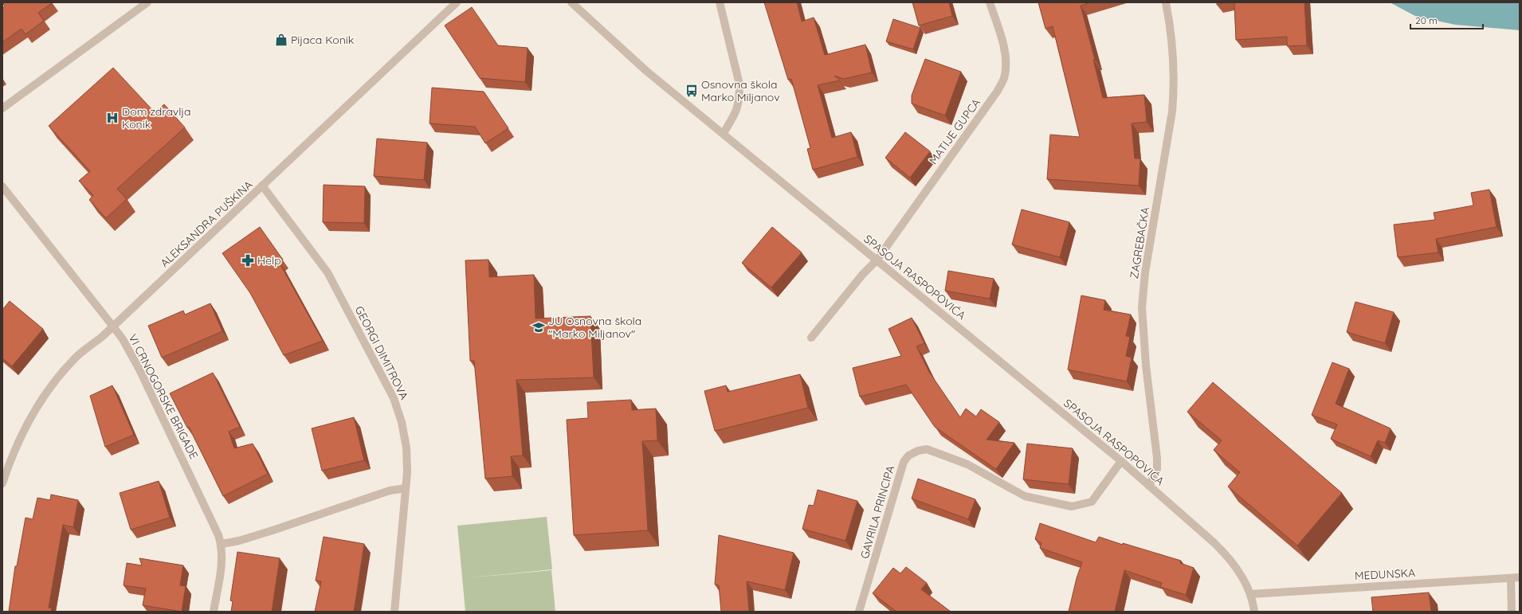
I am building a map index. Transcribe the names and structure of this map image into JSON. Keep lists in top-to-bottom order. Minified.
{"streets":{"street":["MATIJE GUPCA","ALEKSANDRA PUŠKINA","ZAGREBAČKA","SPASOJA RASPOPOVIĆA","GEORGI DIMITROVA","VI CRNOGORSKE BRIGADE","GAVRILA PRINCIPA","MEDUNSKA"]},"crossings":[["MATIJE GUPCA","SPASOJA RASPOPOVIĆA"],["ALEKSANDRA PUŠKINA","GEORGI DIMITROVA"],["ALEKSANDRA PUŠKINA","VI CRNOGORSKE BRIGADE"],["ZAGREBAČKA","SPASOJA RASPOPOVIĆA"],["SPASOJA RASPOPOVIĆA","GAVRILA PRINCIPA"],["SPASOJA RASPOPOVIĆA","MEDUNSKA"]],"places":{"shop":["Pijaca Konik"],"bus stop":["Osnovna škola Marko Miljanov"],"hospital":["Dom zdravlja Konik"],"pharmacy":["Help"],"school or university":["JU Osnovna škola \"Marko Miljanov\""]},"scale_bar":"20 m"}
